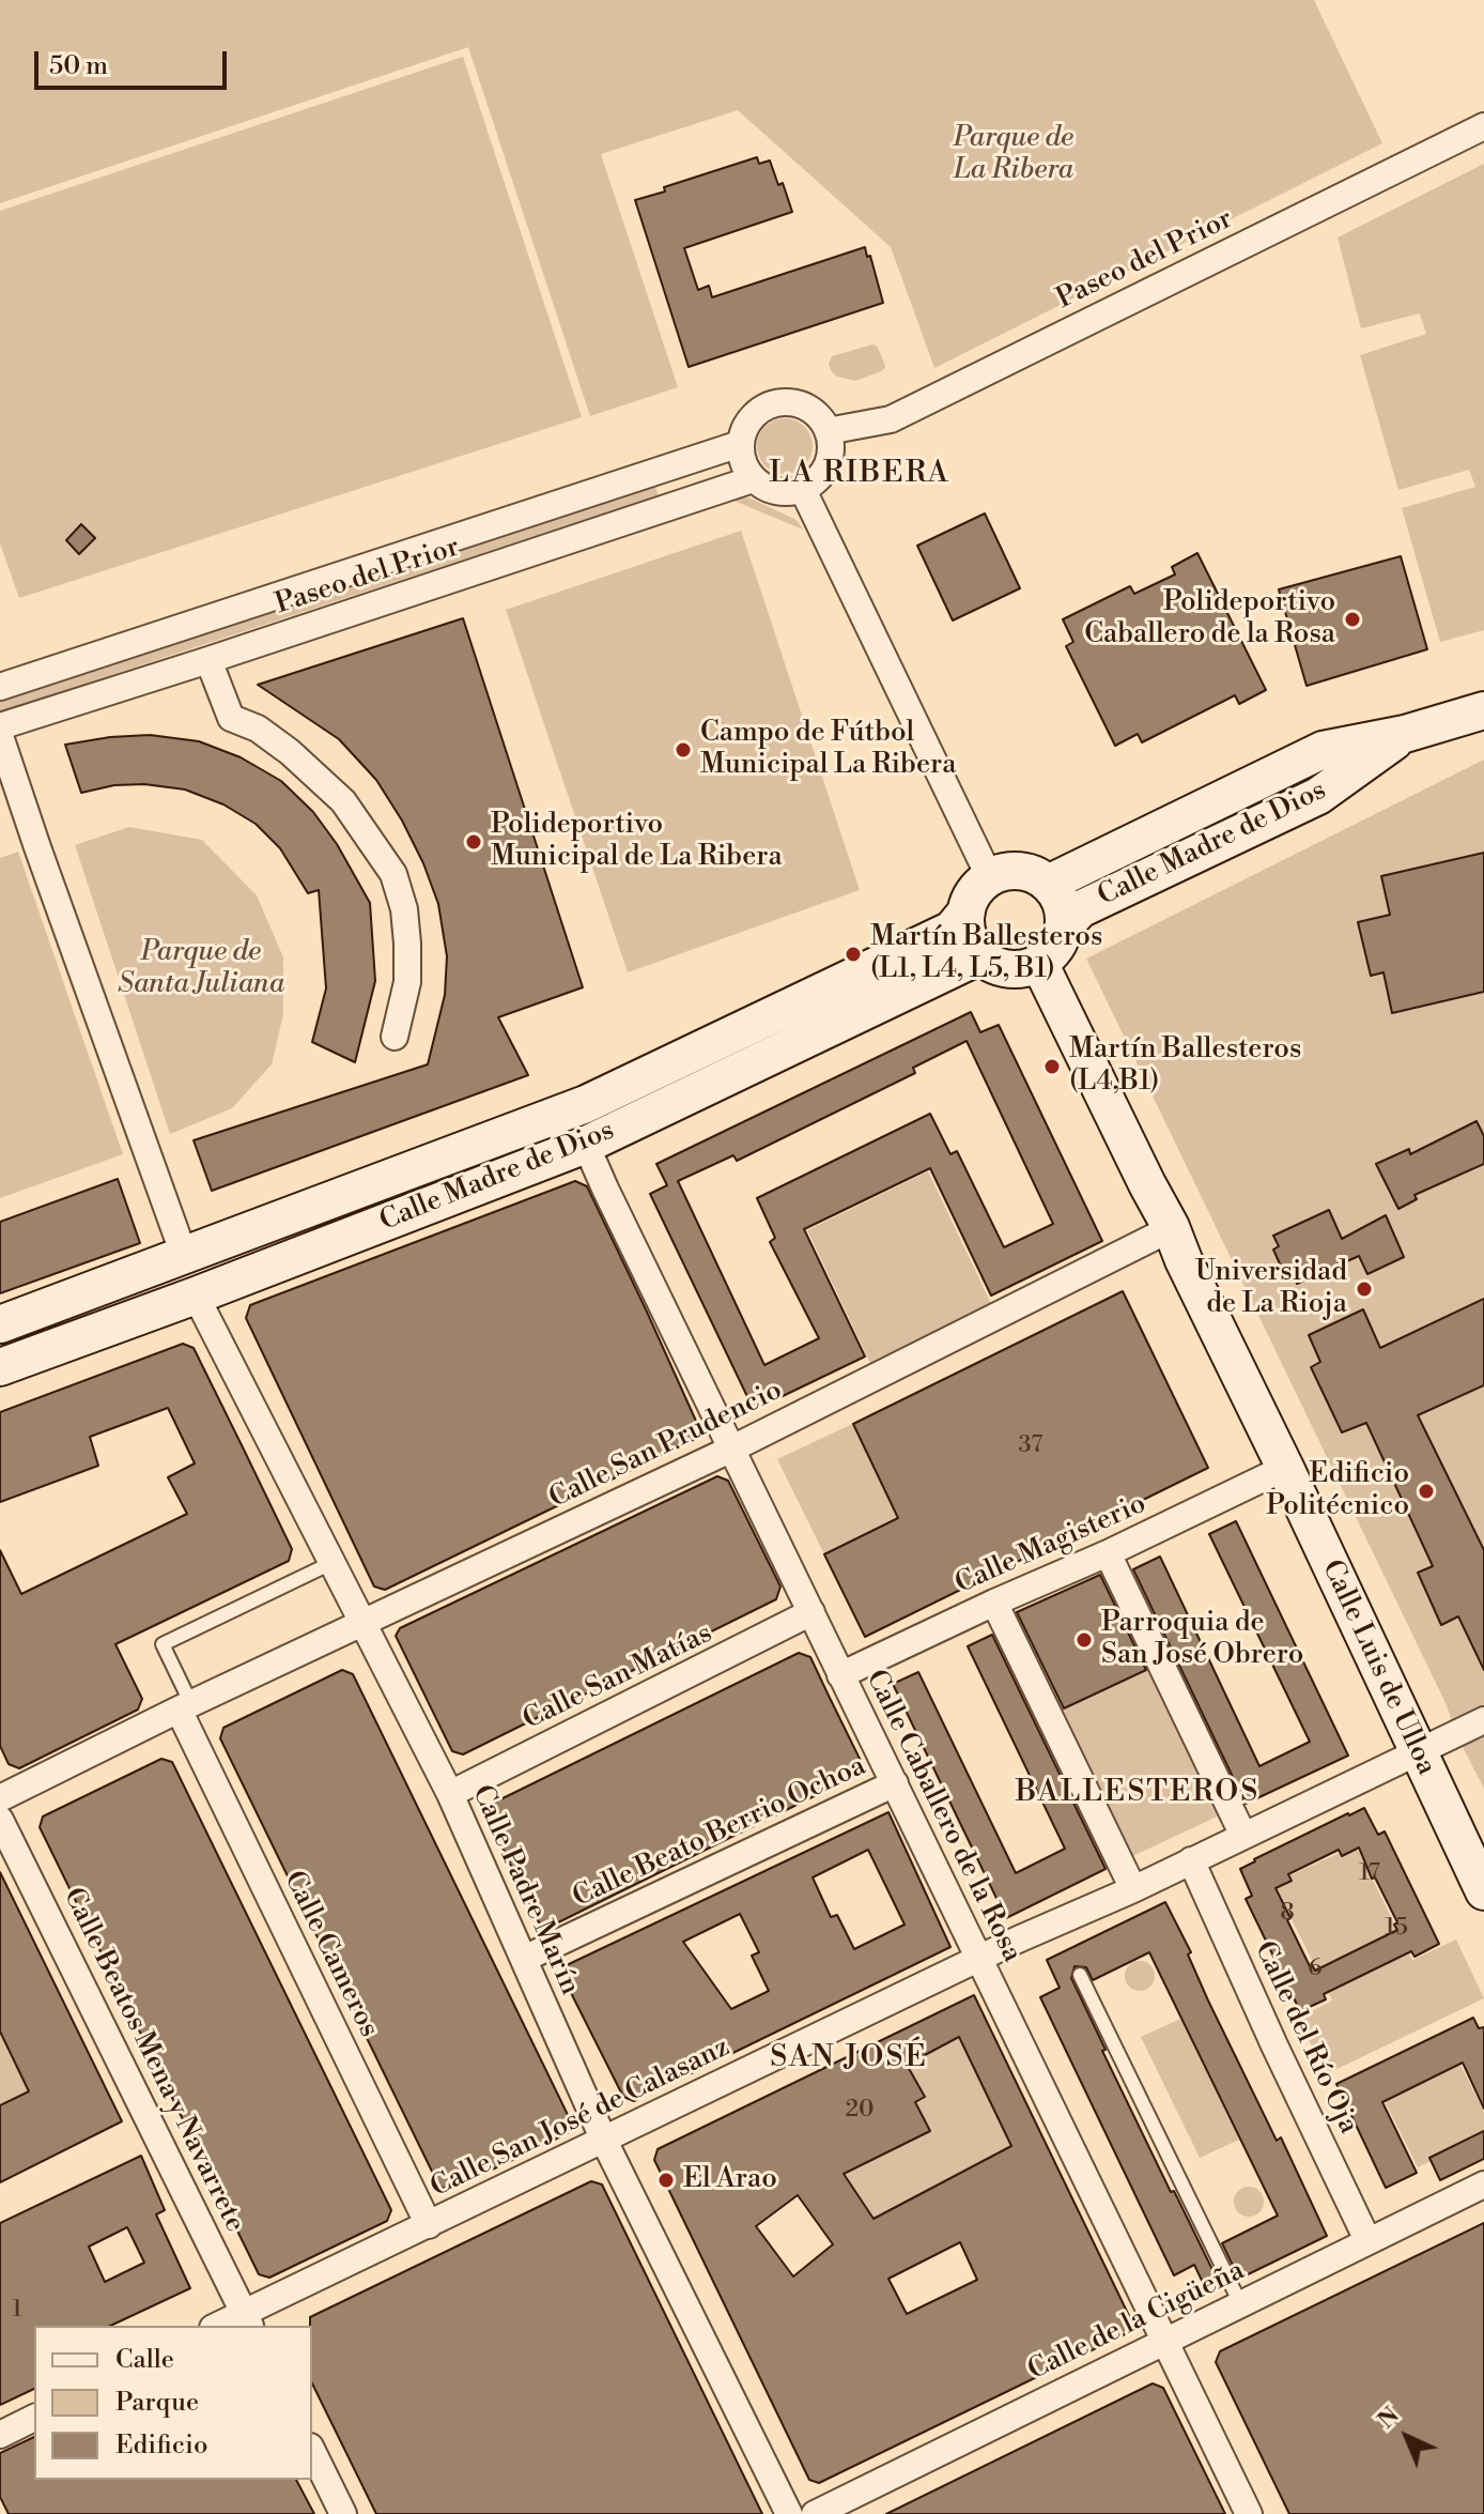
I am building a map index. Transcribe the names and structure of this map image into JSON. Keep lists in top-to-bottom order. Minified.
{"streets":{"main road":["Calle Madre de Dios","Calle Luis de Ulloa"],"street":["Paseo del Prior","Calle San Prudencio","Calle Magisterio","Calle San Matías","Calle Caballero de la Rosa","Calle Beato Berrio Ochoa","Calle Padre Marín","Calle Cameros","Calle del Río Oja","Calle Beatos Mena y Navarrete","Calle San José de Calasanz","Calle de la Cigüeña"]},"crossings":[["Calle Madre de Dios","Calle Luis de Ulloa"],["Calle Madre de Dios","Calle Caballero de la Rosa"],["Calle Madre de Dios","Calle Padre Marín"],["Calle San Prudencio","Calle Luis de Ulloa"],["Calle San Prudencio","Calle Caballero de la Rosa"],["Calle San Prudencio","Calle Padre Marín"],["Calle San Prudencio","Calle Cameros"],["Calle Magisterio","Calle Luis de Ulloa"],["Calle Magisterio","Calle Caballero de la Rosa"],["Calle Luis de Ulloa","Calle San José de Calasanz"],["Calle San Matías","Calle Caballero de la Rosa"],["Calle San Matías","Calle Padre Marín"],["Calle Caballero de la Rosa","Calle Beato Berrio Ochoa"],["Calle Caballero de la Rosa","Calle San José de Calasanz"],["Calle Caballero de la Rosa","Calle de la Cigüeña"],["Calle Beato Berrio Ochoa","Calle Padre Marín"],["Calle Padre Marín","Calle San José de Calasanz"],["Calle Cameros","Calle San José de Calasanz"],["Calle del Río Oja","Calle San José de Calasanz"],["Calle del Río Oja","Calle de la Cigüeña"],["Calle Beatos Mena y Navarrete","Calle San José de Calasanz"]],"districts":["LA RIBERA","BALLESTEROS","SAN JOSÉ"],"parks":["Parque de La Ribera","Parque de Santa Juliana"],"places":["Polideportivo Caballero de la Rosa","Campo de Fútbol Municipal La Ribera","Polideportivo Municipal de La Ribera","Martín Ballesteros (L1, L4, L5, B1)","Martín Ballesteros (L4,B1)","Universidad de La Rioja","Edificio Politécnico","Parroquia de San José Obrero","El Arao"],"house_numbers":["37","17","8","15","6","20","1"],"legend":["Calle","Parque","Edificio"],"scale_bar":"50 m","north":"top left"}
